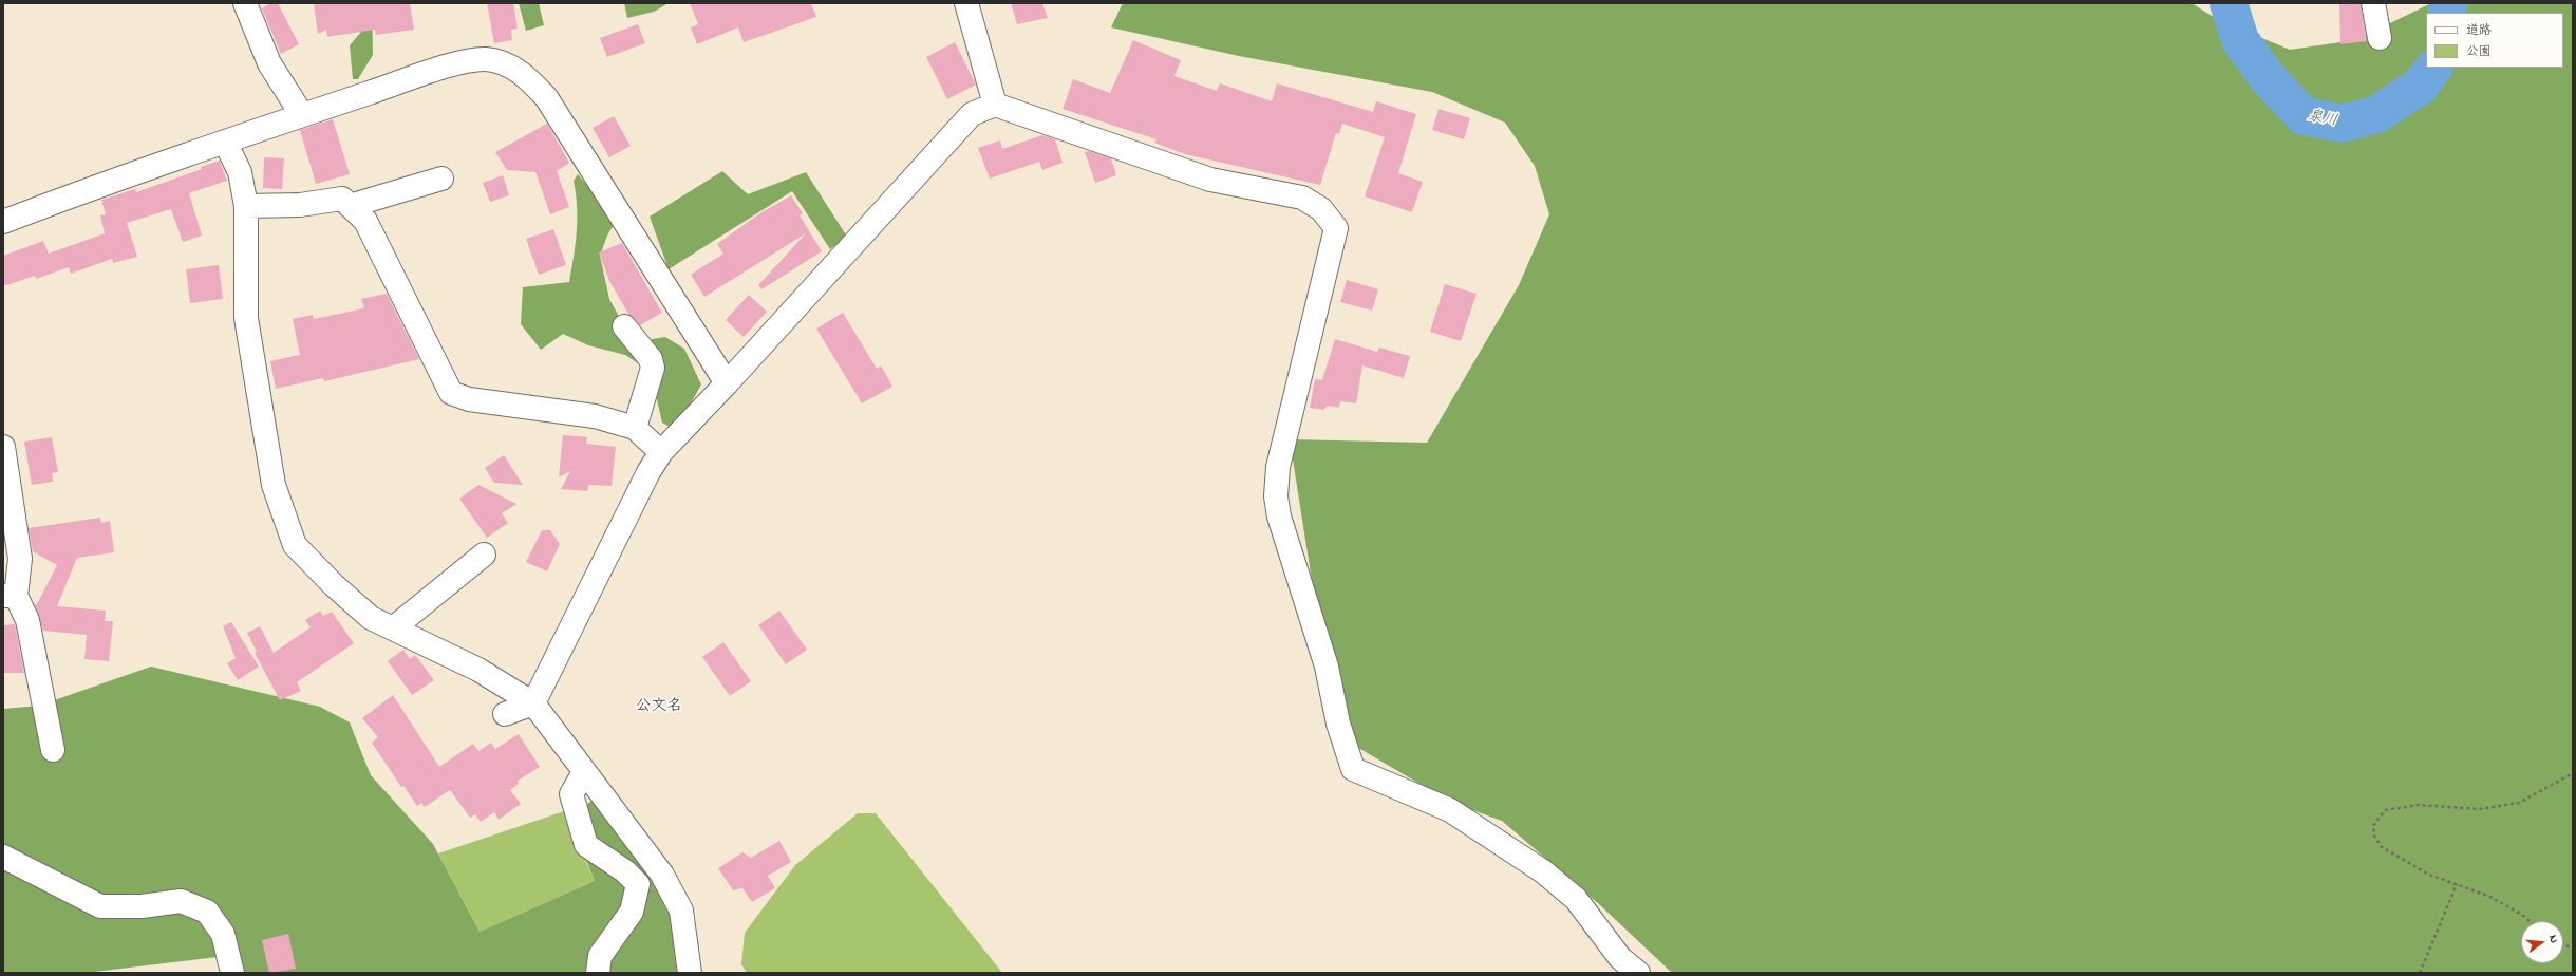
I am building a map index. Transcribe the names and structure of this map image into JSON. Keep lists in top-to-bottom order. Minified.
{"districts":["公文名"],"water":["泉川"],"legend":["道路","公園"],"north":"right"}
